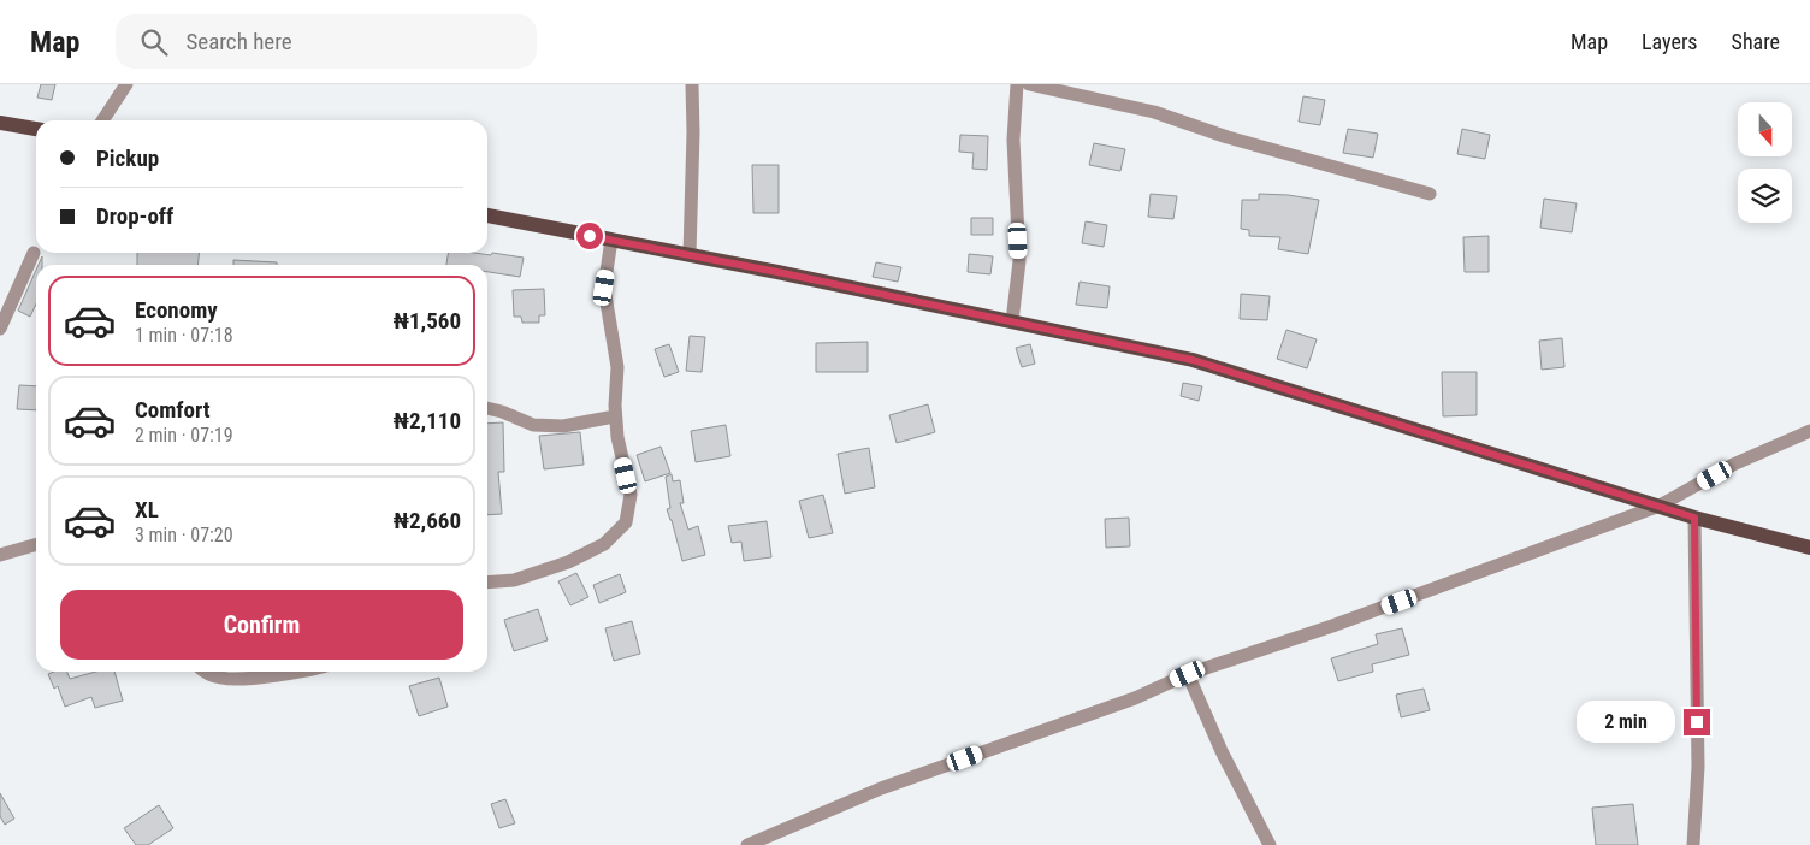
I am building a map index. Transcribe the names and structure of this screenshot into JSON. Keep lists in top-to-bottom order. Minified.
{"north":"bottom","page":{"header":"Map","search":"Search here","nav":["Map","Layers","Share"],"banner":["Pickup","Drop-off"],"list":[{"name":"Economy","note":"1 min · 07:18","value":"₦1,560"},{"name":"Comfort","note":"2 min · 07:19","value":"₦2,110"},{"name":"XL","note":"3 min · 07:20","value":"₦2,660"}],"buttons":"Confirm","bubble":"2 min"}}
